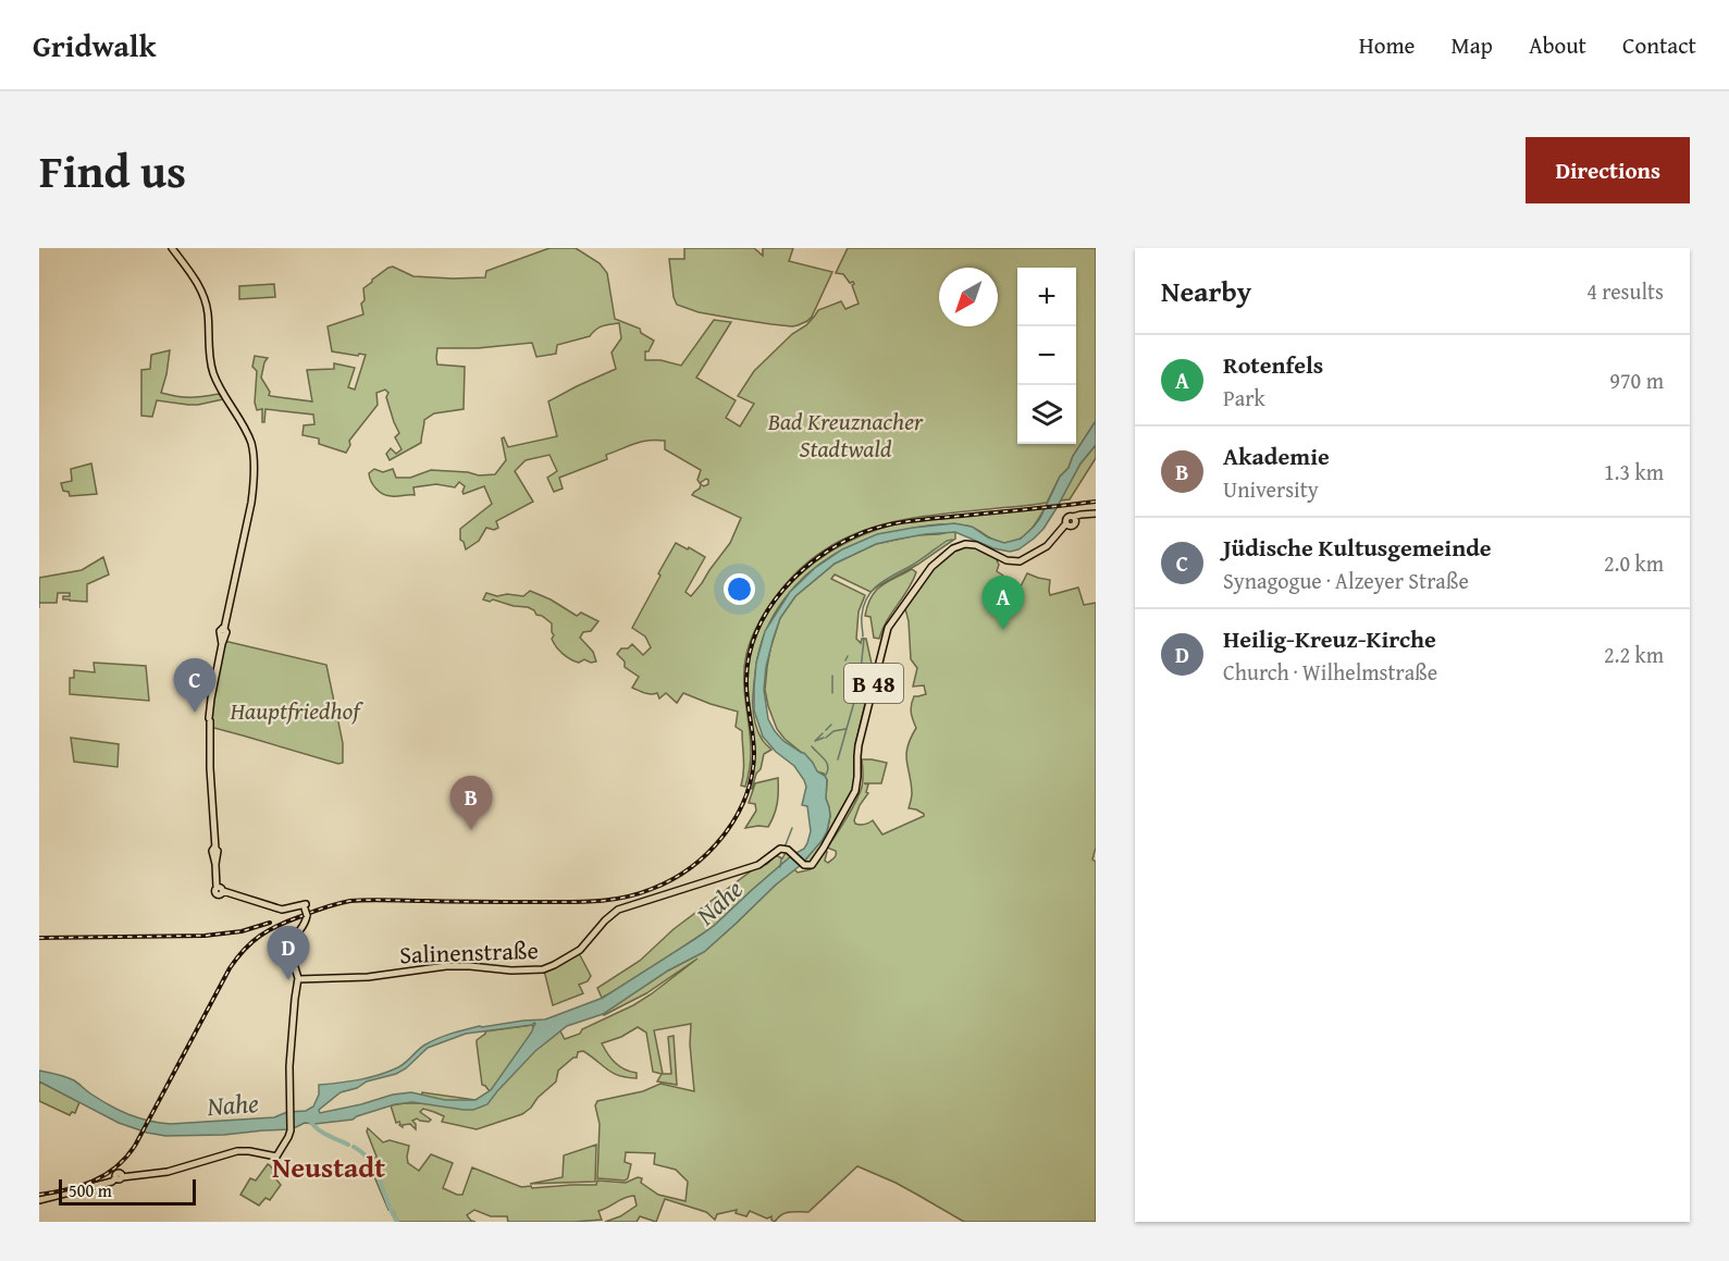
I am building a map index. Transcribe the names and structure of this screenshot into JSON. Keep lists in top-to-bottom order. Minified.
{"streets":{"main road":["B 48","Salinenstraße"]},"districts":["Neustadt"],"water":["Nahe"],"parks":["Bad Kreuznacher Stadtwald","Hauptfriedhof"],"scale_bar":"500 m","north":"bottom left","page":{"header":"Gridwalk","nav":["Home","Map","About","Contact"],"title":"Find us","buttons":"Directions","heading":["Nearby","4 results"],"map_buttons":["+","−"],"list":[{"mark":"A","name":"Rotenfels","note":"Park","value":"970 m"},{"mark":"B","name":"Akademie","note":"University","value":"1.3 km"},{"mark":"C","name":"Jüdische Kultusgemeinde","note":"Synagogue · Alzeyer Straße","value":"2.0 km"},{"mark":"D","name":"Heilig-Kreuz-Kirche","note":"Church · Wilhelmstraße","value":"2.2 km"}],"pins":["A","C","B","D"],"scale":"500 m"}}
